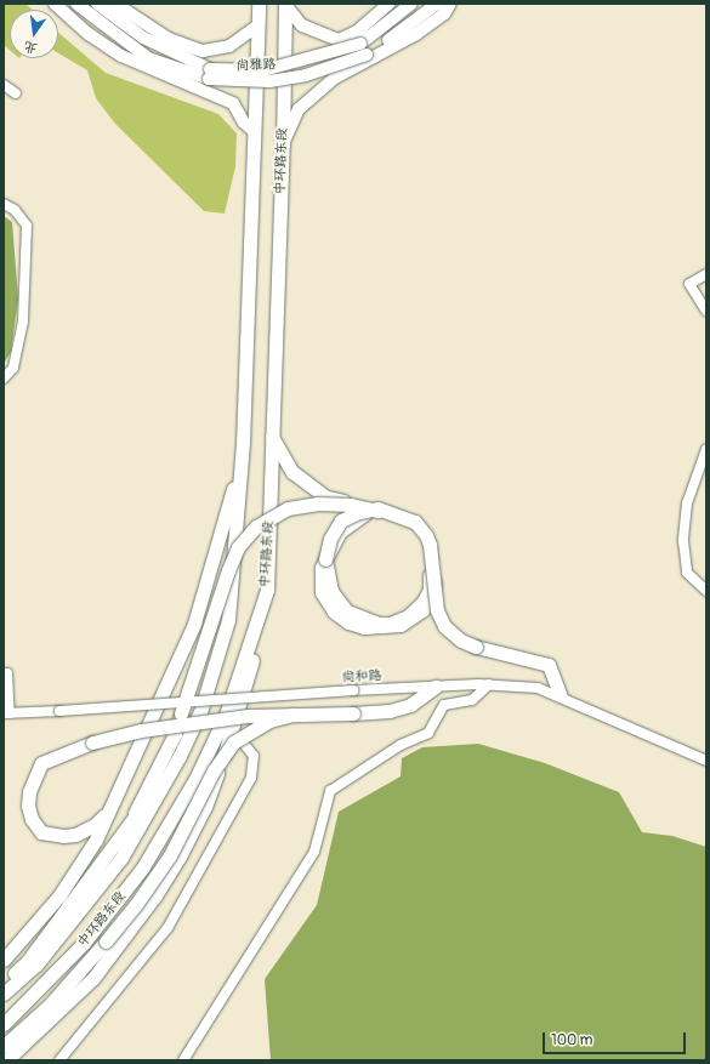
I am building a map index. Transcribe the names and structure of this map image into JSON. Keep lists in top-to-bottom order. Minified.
{"streets":{"highway":["中环路东段"],"main road":["尚雅路"],"street":["尚和路"]},"scale_bar":"100 m","north":"bottom"}
